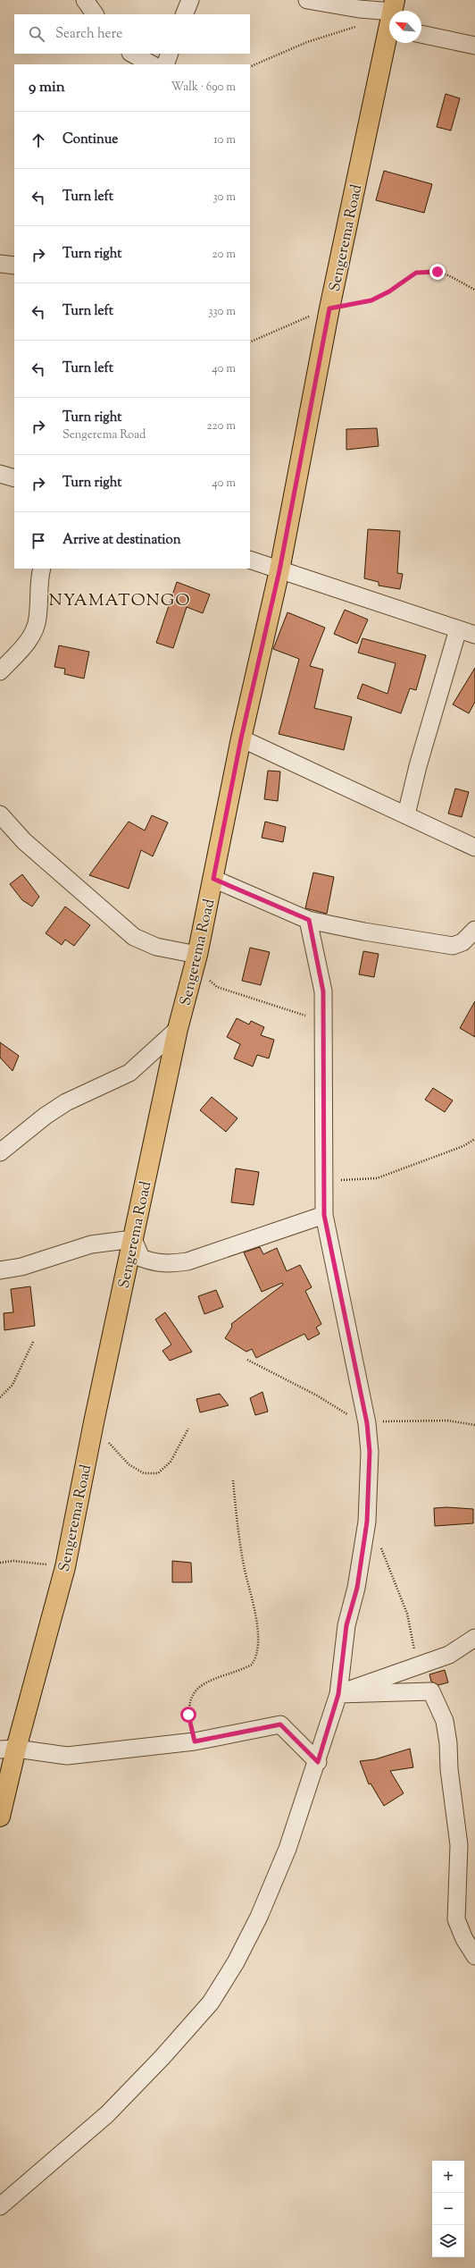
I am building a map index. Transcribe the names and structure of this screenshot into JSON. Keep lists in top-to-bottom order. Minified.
{"streets":{"main road":["Sengerema Road"]},"districts":["NYAMATONGO"],"north":"top left","page":{"search":"Search here","heading":["9 min","Walk · 690 m"],"list":[["Continue","10 m"],["Turn left","30 m"],["Turn right","20 m"],["Turn left","330 m"],["Turn left","40 m"],["Turn right","Sengerema Road","220 m"],["Turn right","40 m"],"Arrive at destination"],"map_buttons":["+","−"]}}
